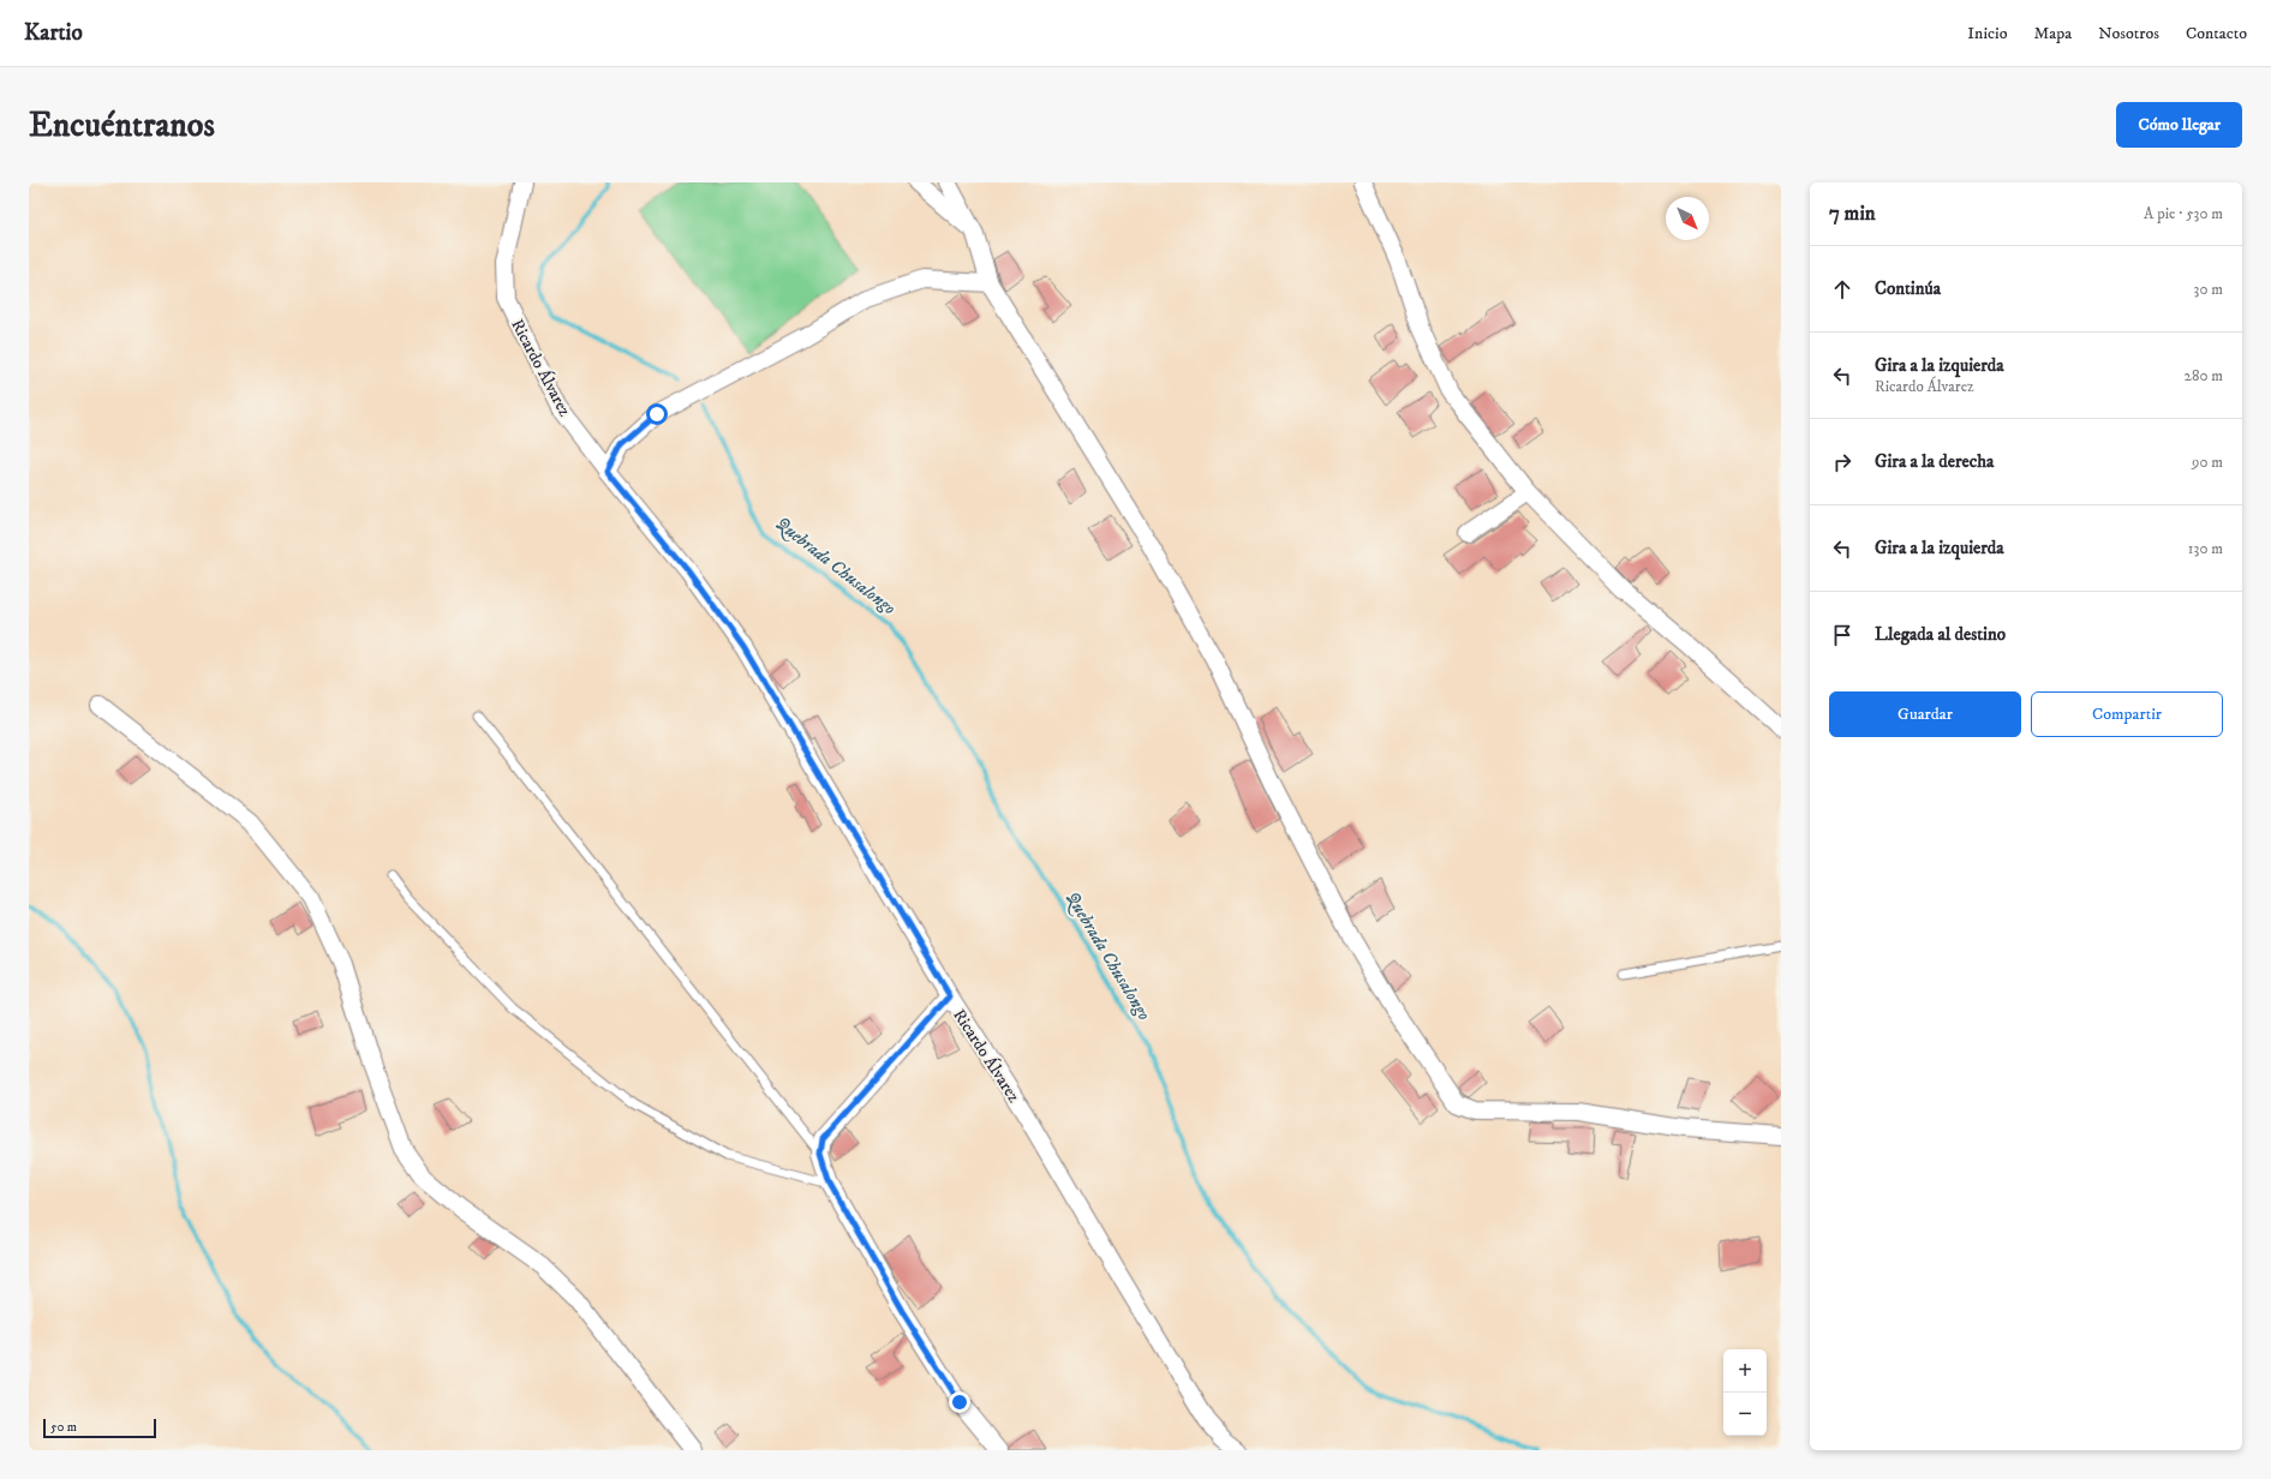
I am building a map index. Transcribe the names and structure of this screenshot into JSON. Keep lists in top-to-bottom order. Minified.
{"streets":{"street":["Ricardo Álvarez"]},"water":["Quebrada Chusalongo"],"scale_bar":"50 m","north":"bottom right","page":{"header":"Kartio","nav":["Inicio","Mapa","Nosotros","Contacto"],"buttons":["Cómo llegar",["Guardar","Compartir"]],"title":"Encuéntranos","heading":["7 min","A pie · 530 m"],"list":[["Continúa","30 m"],["Gira a la izquierda","Ricardo Álvarez","280 m"],["Gira a la derecha","90 m"],["Gira a la izquierda","130 m"],"Llegada al destino"],"map_buttons":["+","−"],"scale":"50 m"}}
